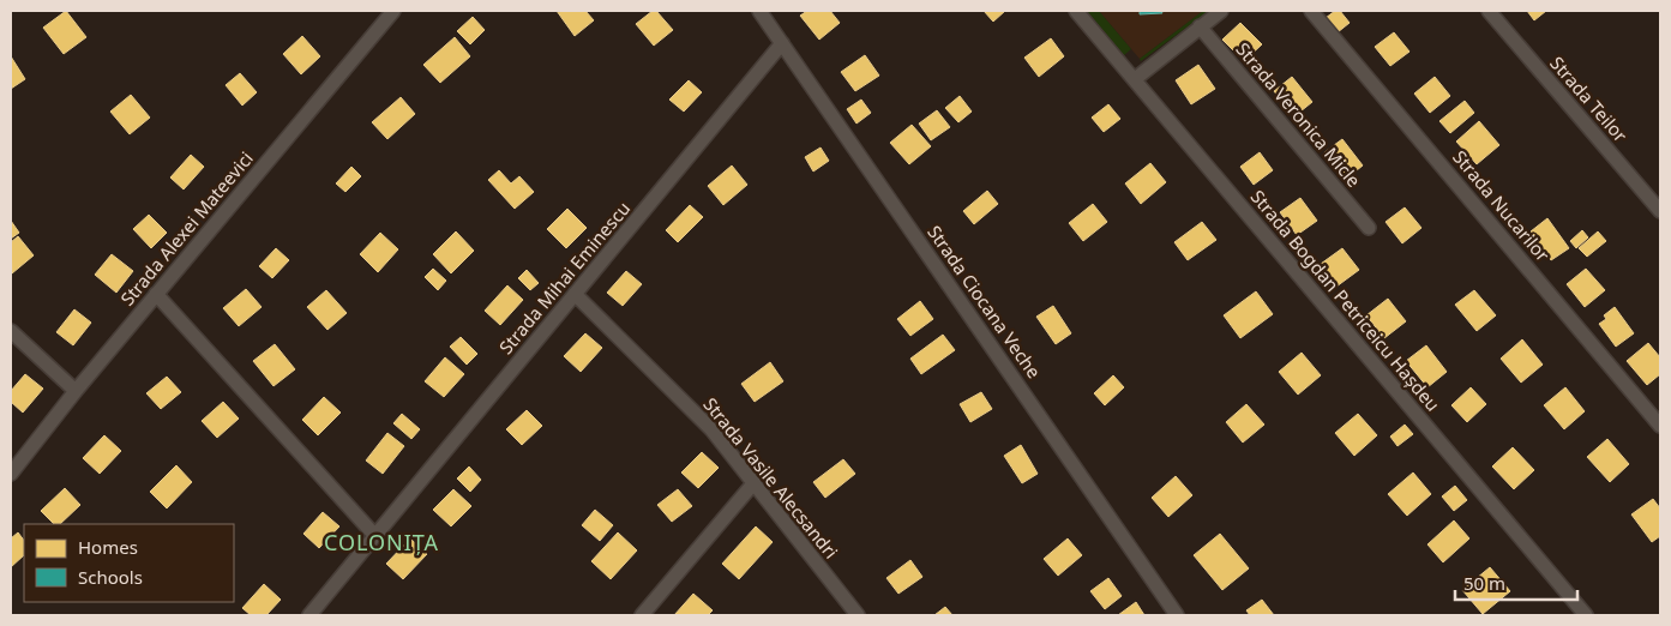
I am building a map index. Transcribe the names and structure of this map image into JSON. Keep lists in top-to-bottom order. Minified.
{"streets":{"street":["Strada Teilor","Strada Veronica Micle","Strada Nucarilor","Strada Alexei Mateevici","Strada Mihai Eminescu","Strada Bogdan Petriceicu Hașdeu","Strada Ciocana Veche","Strada Vasile Alecsandri"]},"crossings":[["Strada Mihai Eminescu","Strada Ciocana Veche"],["Strada Mihai Eminescu","Strada Vasile Alecsandri"]],"districts":["COLONIȚA"],"legend":["Homes","Schools"],"scale_bar":"50 m"}
